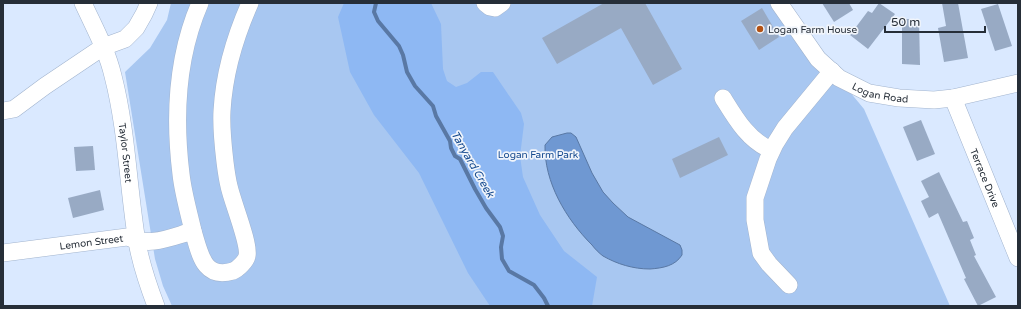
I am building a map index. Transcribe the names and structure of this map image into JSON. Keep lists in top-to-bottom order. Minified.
{"streets":{"street":["Logan Road","Taylor Street","Terrace Drive","Lemon Street"]},"crossings":[["Logan Road","Terrace Drive"],["Taylor Street","Lemon Street"]],"water":["Tanyard Creek"],"parks":["Logan Farm Park"],"places":["Logan Farm House"],"scale_bar":"50 m"}
